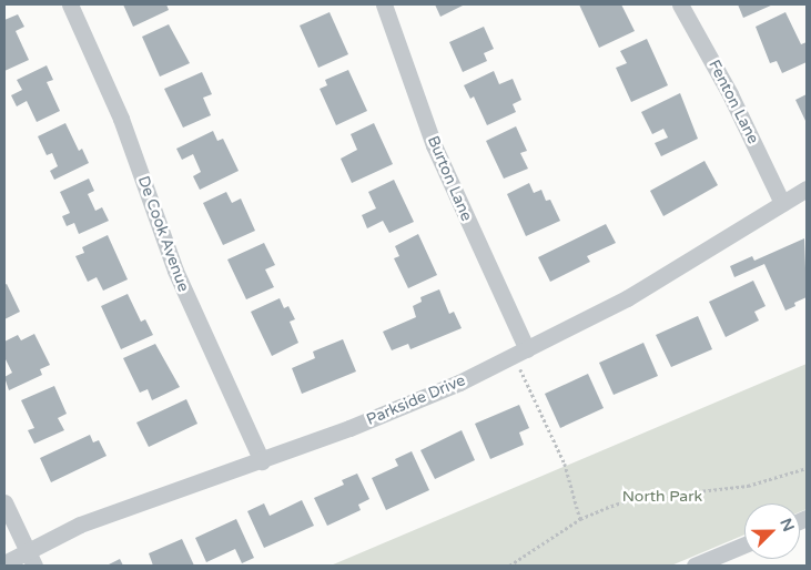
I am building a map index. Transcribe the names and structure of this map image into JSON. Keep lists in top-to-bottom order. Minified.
{"streets":{"street":["Fenton Lane","Burton Lane","De Cook Avenue","Parkside Drive"]},"crossings":[["Fenton Lane","Parkside Drive"],["Burton Lane","Parkside Drive"],["De Cook Avenue","Parkside Drive"]],"parks":["North Park"],"north":"top right"}
